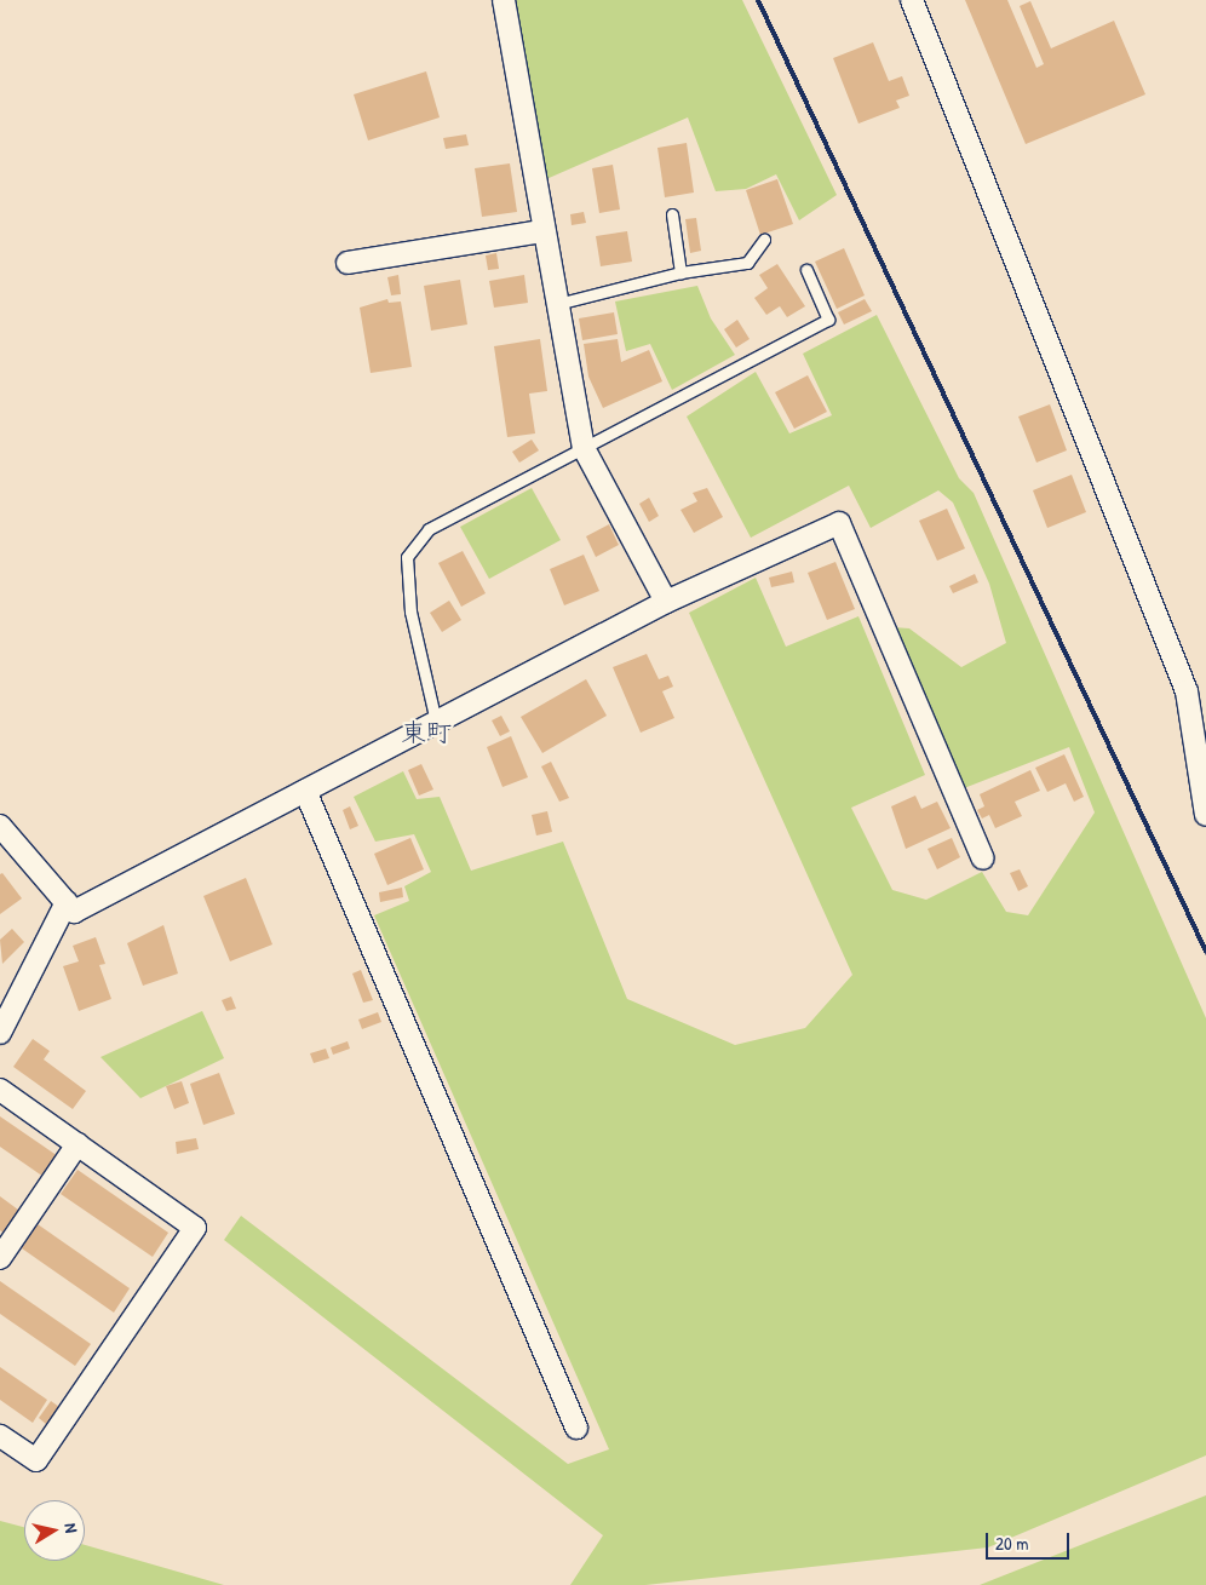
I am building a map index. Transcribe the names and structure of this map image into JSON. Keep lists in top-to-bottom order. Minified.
{"districts":["東町"],"scale_bar":"20 m","north":"right"}
